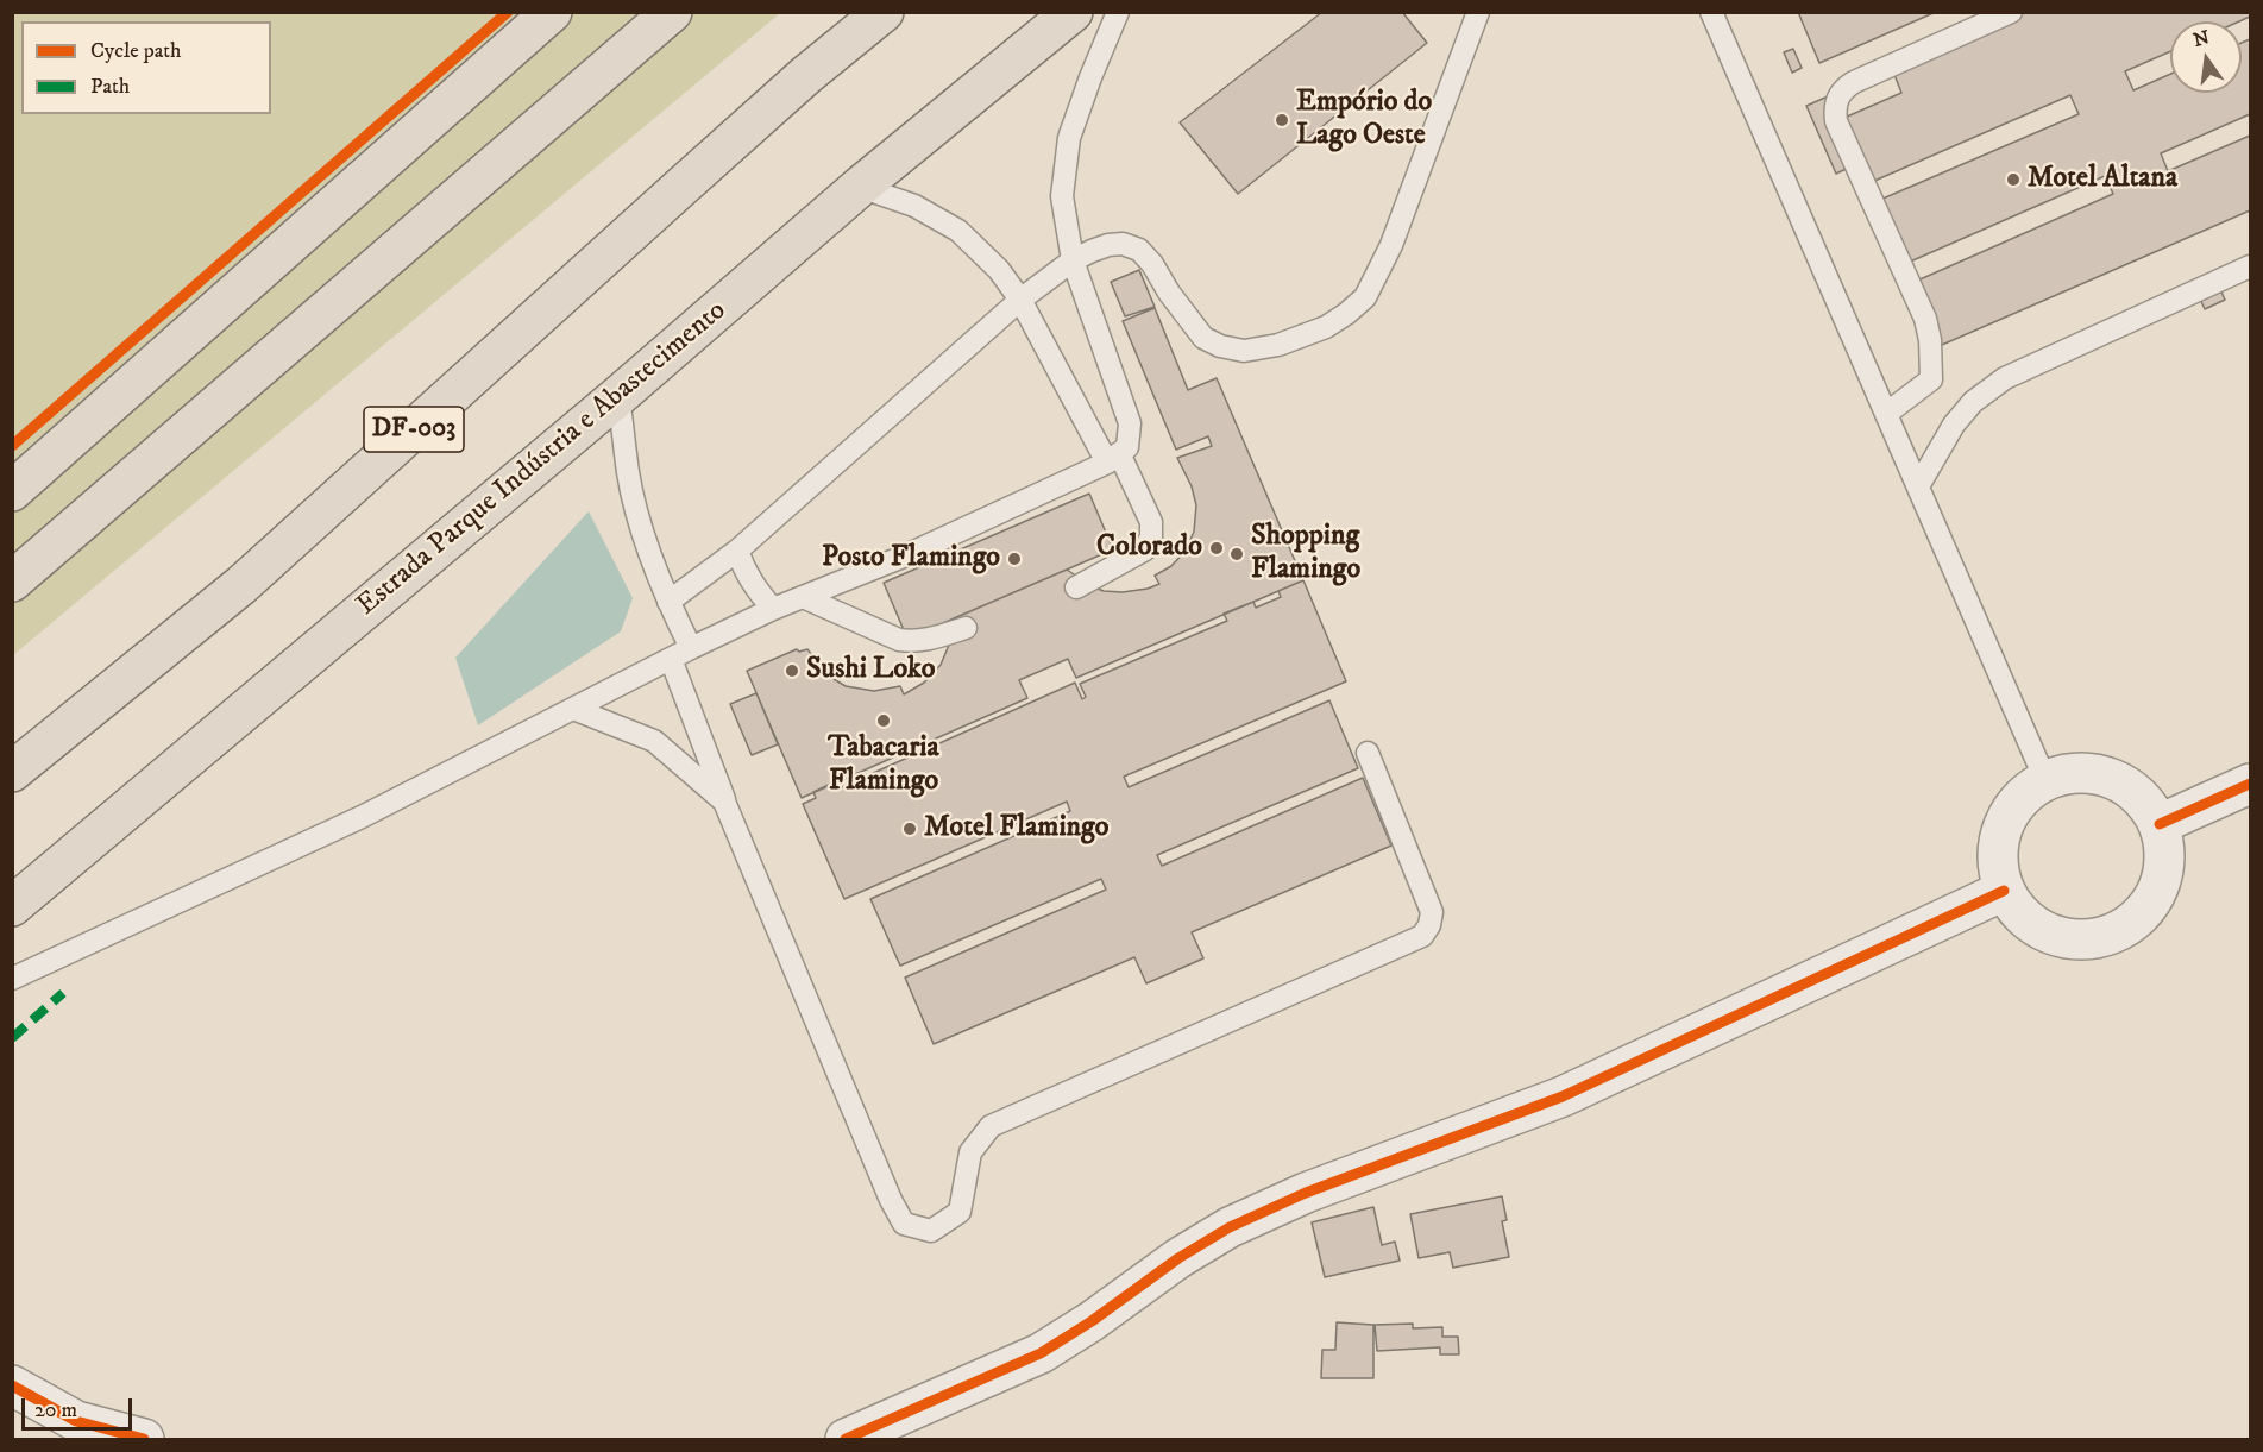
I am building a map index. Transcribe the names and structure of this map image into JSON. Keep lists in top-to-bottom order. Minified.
{"streets":{"main road":["DF-003","Estrada Parque Indústria e Abastecimento"]},"places":["Empório do Lago Oeste","Motel Altana","Colorado","Shopping Flamingo","Posto Flamingo","Sushi Loko","Tabacaria Flamingo","Motel Flamingo"],"legend":["Cycle path","Path"],"scale_bar":"20 m","north":"top"}
